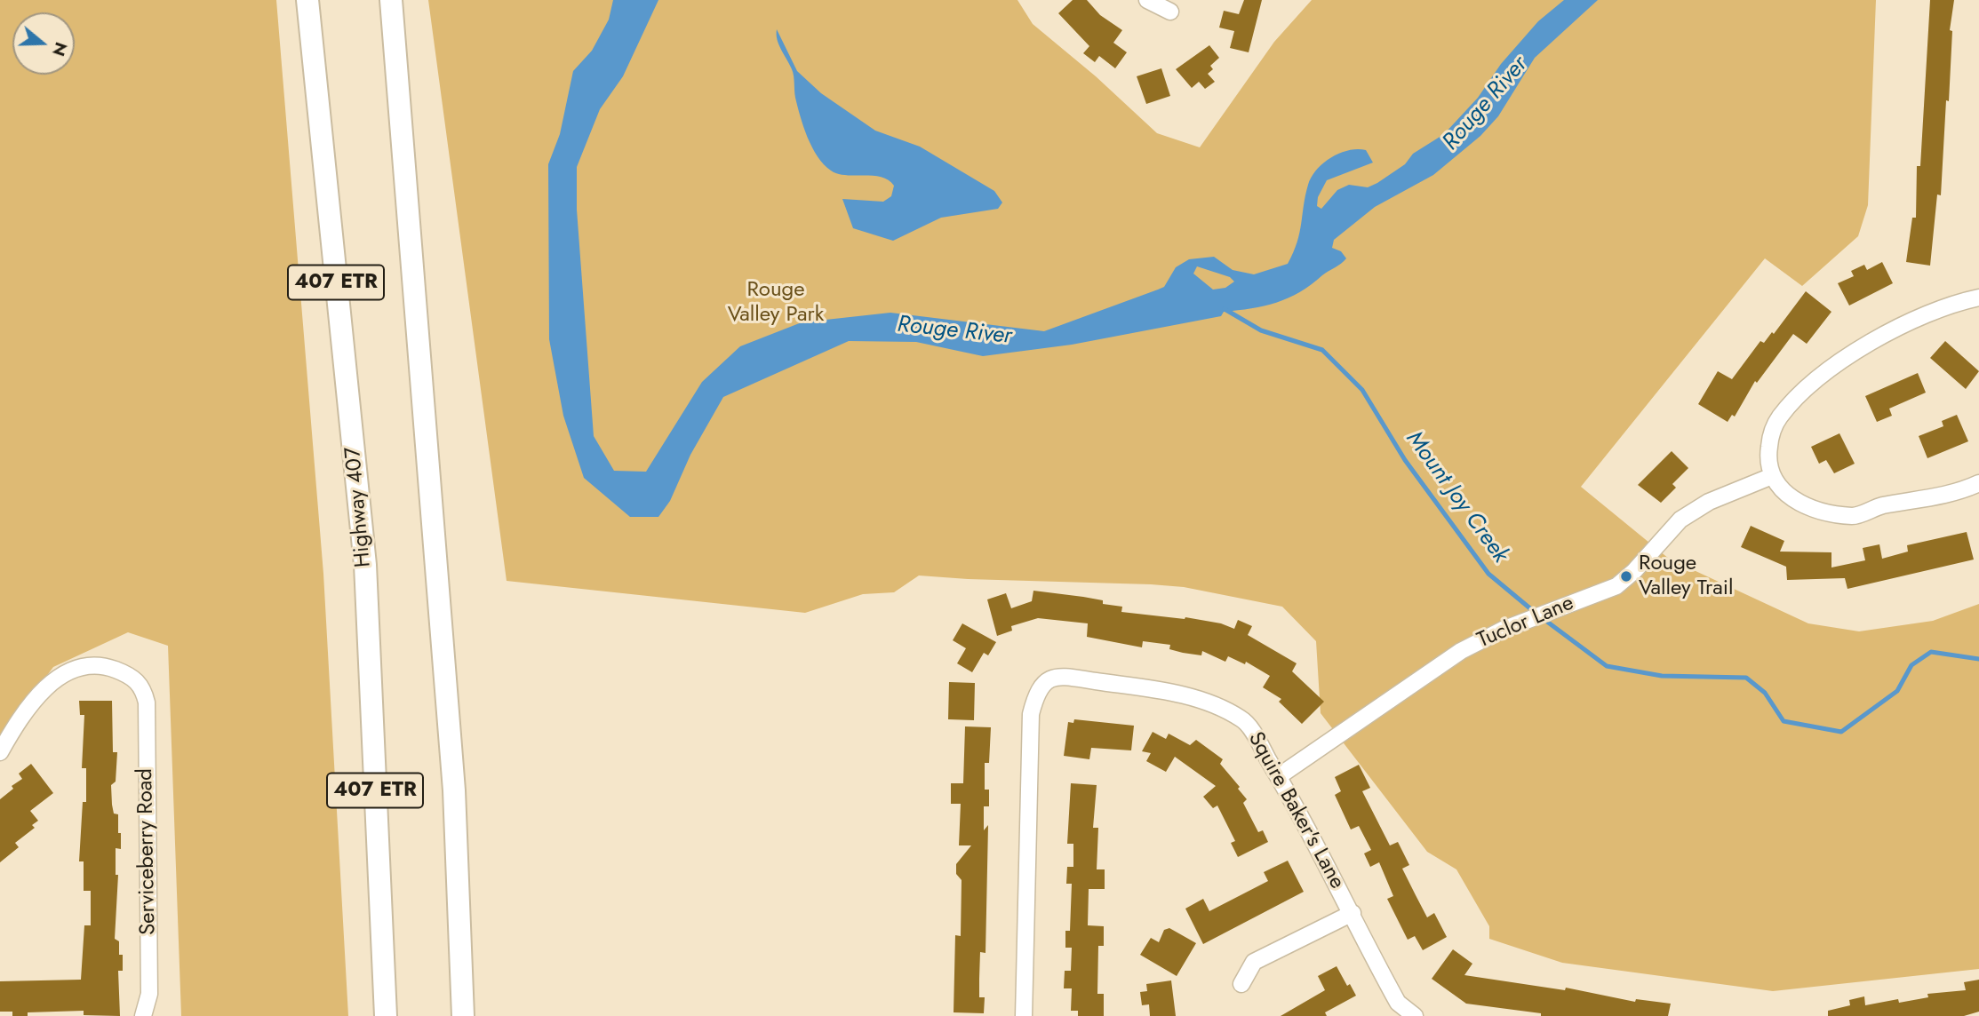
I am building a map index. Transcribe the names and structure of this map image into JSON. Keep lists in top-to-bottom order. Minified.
{"streets":{"highway":["407 ETR","Highway 407"],"street":["Tuclor Lane","Squire Baker's Lane","Serviceberry Road"]},"crossings":[["Tuclor Lane","Squire Baker's Lane"]],"water":["Rouge River","Mount Joy Creek"],"parks":["Rouge Valley Park"],"places":["Rouge Valley Trail"],"north":"right"}
